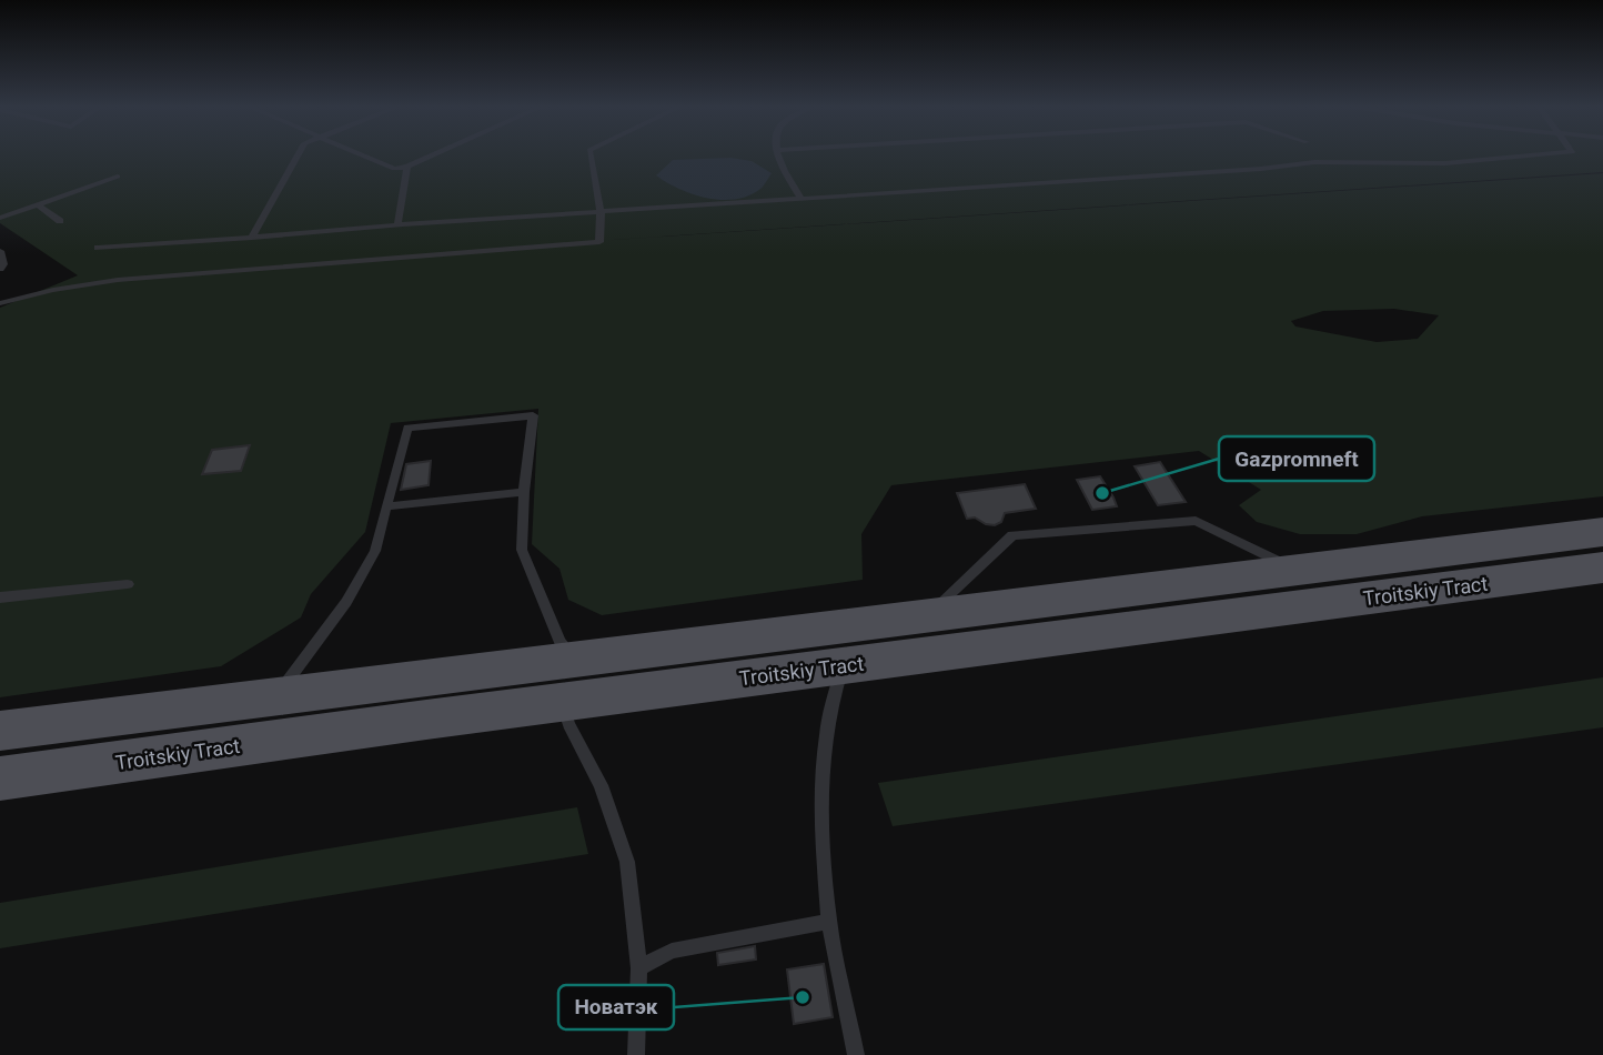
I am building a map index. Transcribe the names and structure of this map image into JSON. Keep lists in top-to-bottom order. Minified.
{"streets":{"main road":["Troitskiy Tract"]},"places":["Gazpromneft","Новатэк"]}
